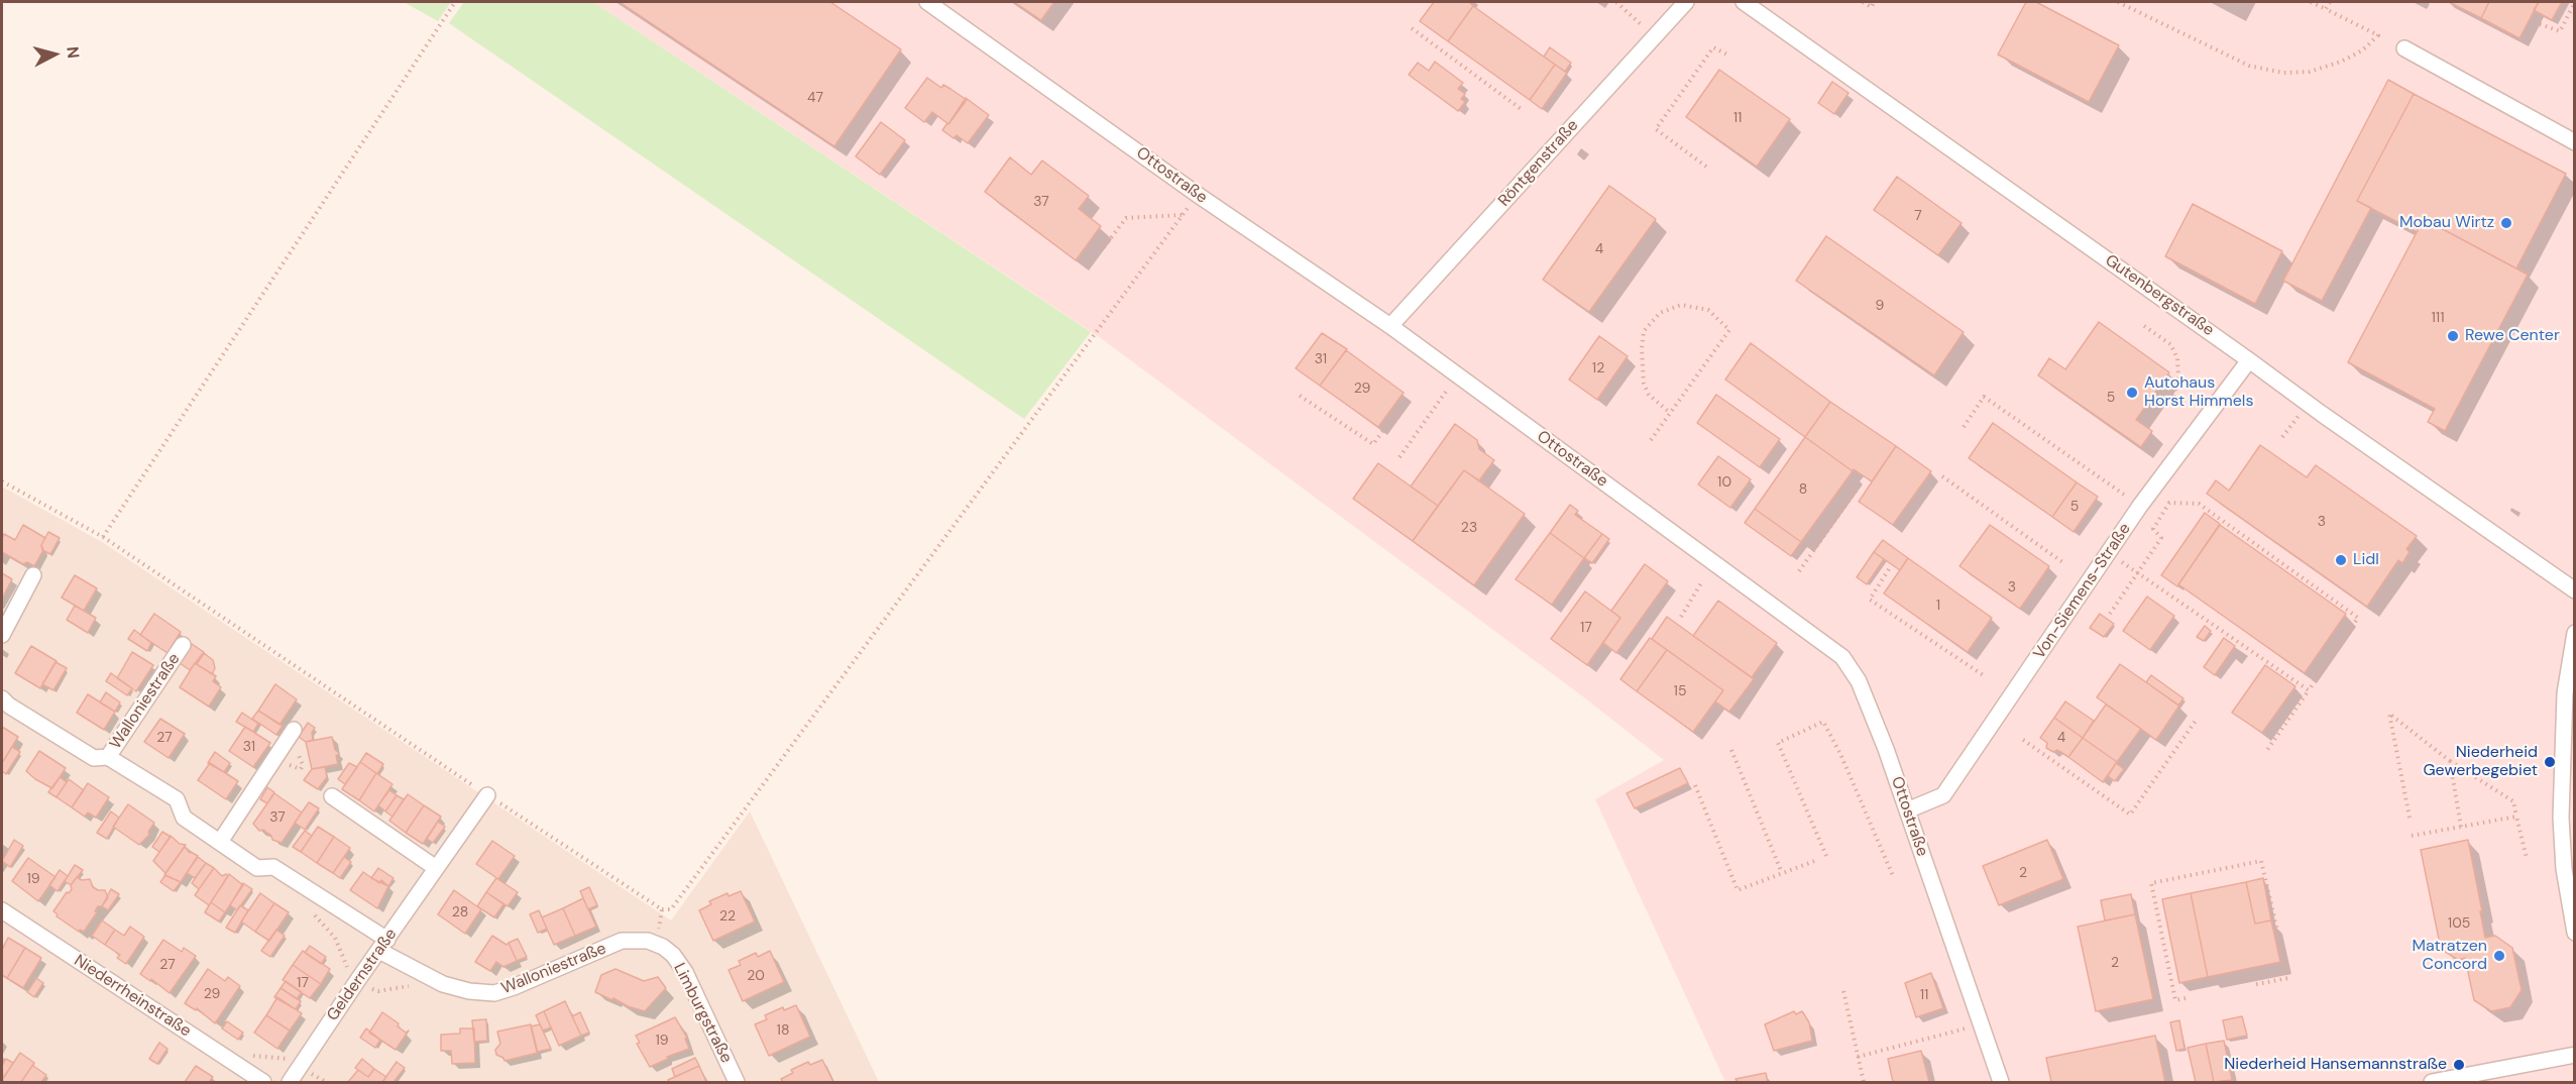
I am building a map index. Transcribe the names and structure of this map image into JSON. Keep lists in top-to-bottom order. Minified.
{"streets":{"street":["Röntgenstraße","Ottostraße","Gutenbergstraße","Von-Siemens-Straße","Walloniestraße","Geldernstraße","Niederrheinstraße","Limburgstraße"]},"crossings":[["Röntgenstraße","Ottostraße"],["Ottostraße","Von-Siemens-Straße"],["Gutenbergstraße","Von-Siemens-Straße"],["Walloniestraße","Geldernstraße"],["Walloniestraße","Limburgstraße"]],"places":["Mobau Wirtz","Rewe Center","Autohaus Horst Himmels","Lidl","Niederheid Gewerbegebiet","Matratzen Concord","Niederheid Hansemannstraße"],"house_numbers":["47","11","37","7","4","9","111","31","12","29","5","10","8","5","3","23","3","1","17","15","27","4","31","37","2","19","28","22","105","2","27","20","17","29","11","18","19"],"north":"right"}
